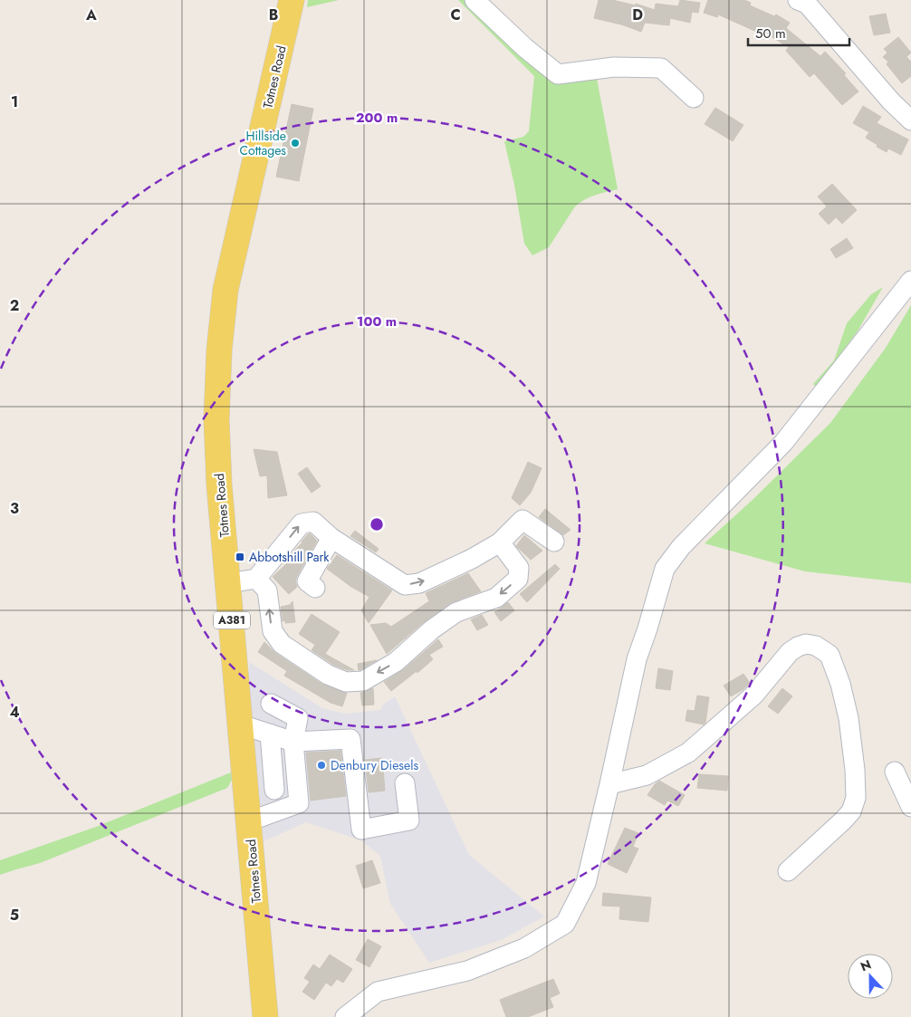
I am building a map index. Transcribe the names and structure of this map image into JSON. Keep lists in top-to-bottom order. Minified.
{"streets":{"main road":["Totnes Road","A381"]},"places":{"other":["Hillside Cottages","Denbury Diesels"],"transit":["Abbotshill Park"]},"scale_bar":"50 m","north":"top","grid":{"columns":["A","B","C","D"],"rows":["1","2","3","4","5"]},"rings":["200 m","100 m"]}
